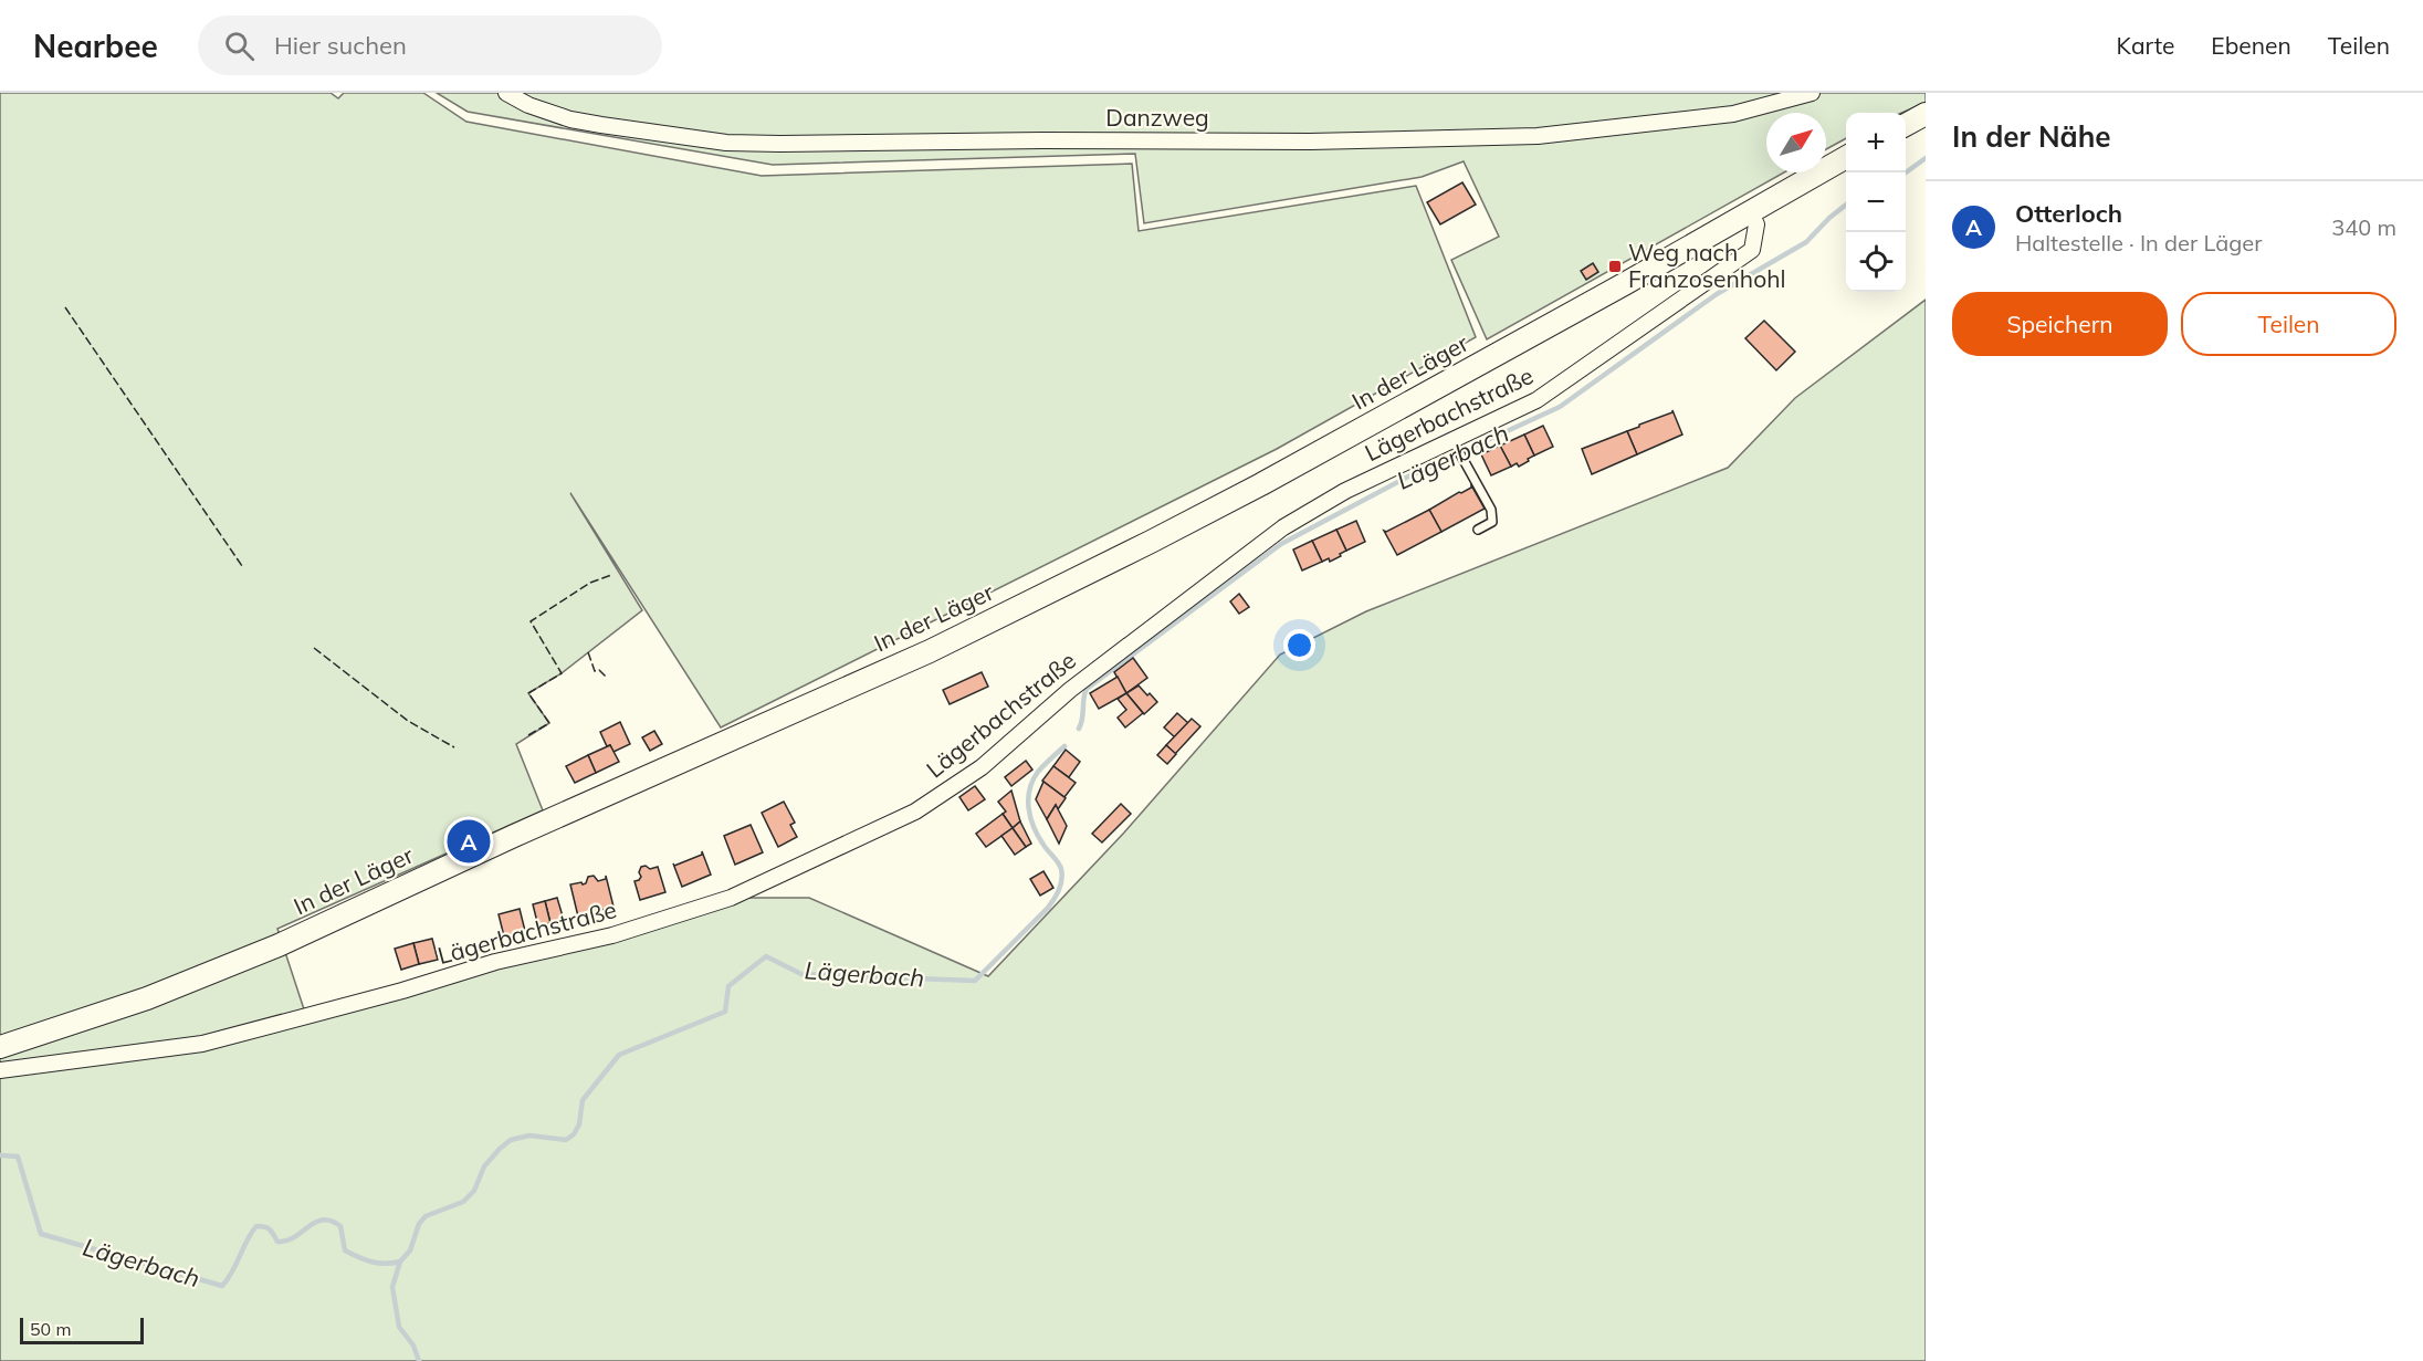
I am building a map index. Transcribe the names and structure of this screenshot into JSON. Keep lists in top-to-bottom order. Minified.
{"streets":{"main road":["In der Läger"],"street":["Danzweg","Lägerbachstraße"]},"crossings":[["In der Läger","Lägerbachstraße"]],"water":["Lägerbach"],"places":{"transit":["Weg nach Franzosenhohl"]},"scale_bar":"50 m","north":"top right","page":{"header":"Nearbee","search":"Hier suchen","nav":["Karte","Ebenen","Teilen"],"heading":"In der Nähe","map_buttons":["+","−"],"list":[{"mark":"A","name":"Otterloch","note":"Haltestelle · In der Läger","value":"340 m"}],"buttons":["Speichern","Teilen"],"pins":"A","scale":"50 m"}}
